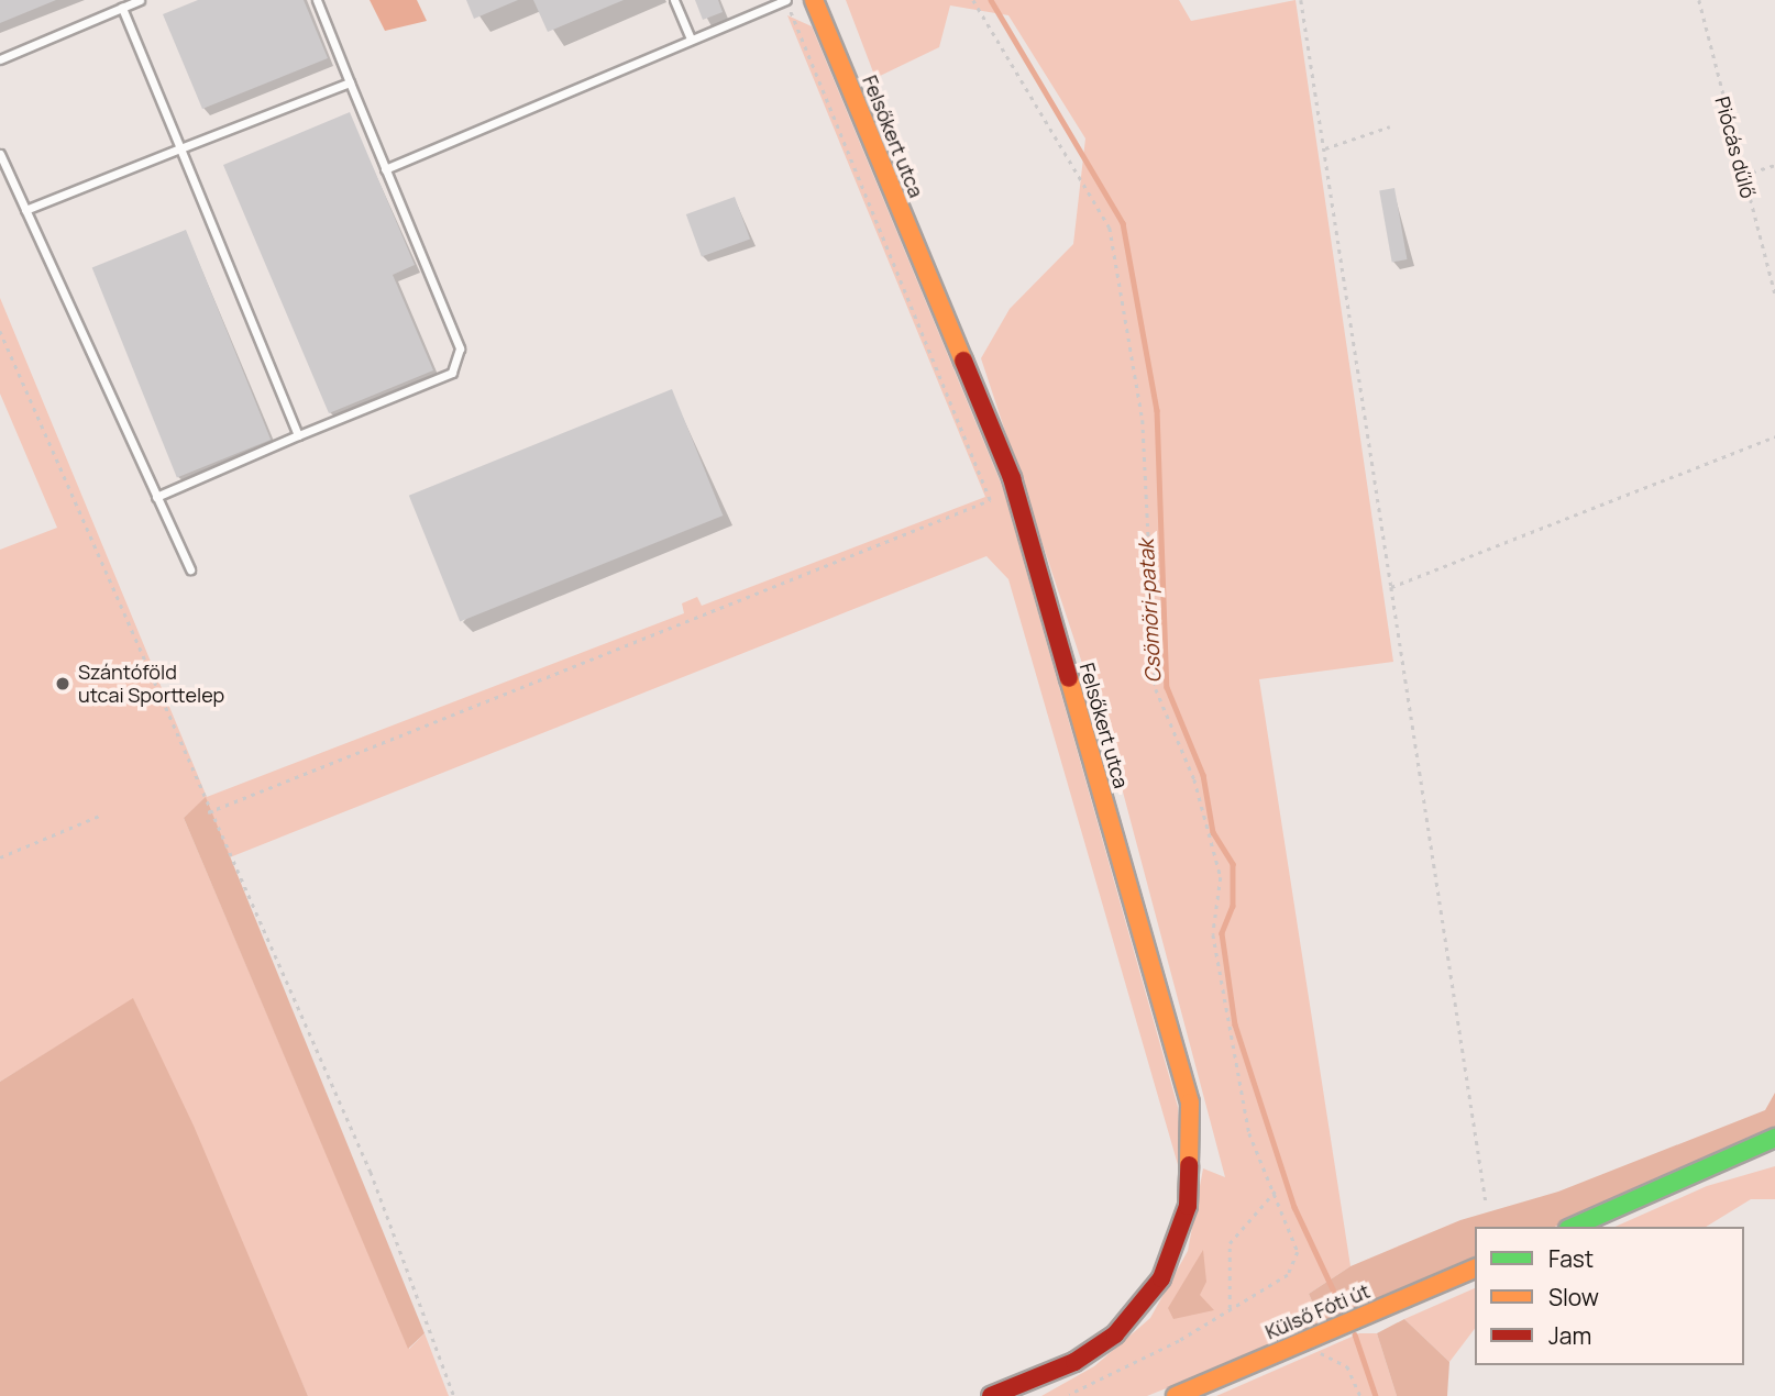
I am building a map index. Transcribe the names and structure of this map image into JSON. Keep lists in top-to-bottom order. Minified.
{"streets":{"street":["Felsőkert utca","Külső Fóti út"],"path":["Piócás dűlő"]},"water":["Csömöri-patak"],"places":["Szántóföld utcai Sporttelep"],"legend":["Fast","Slow","Jam"]}
